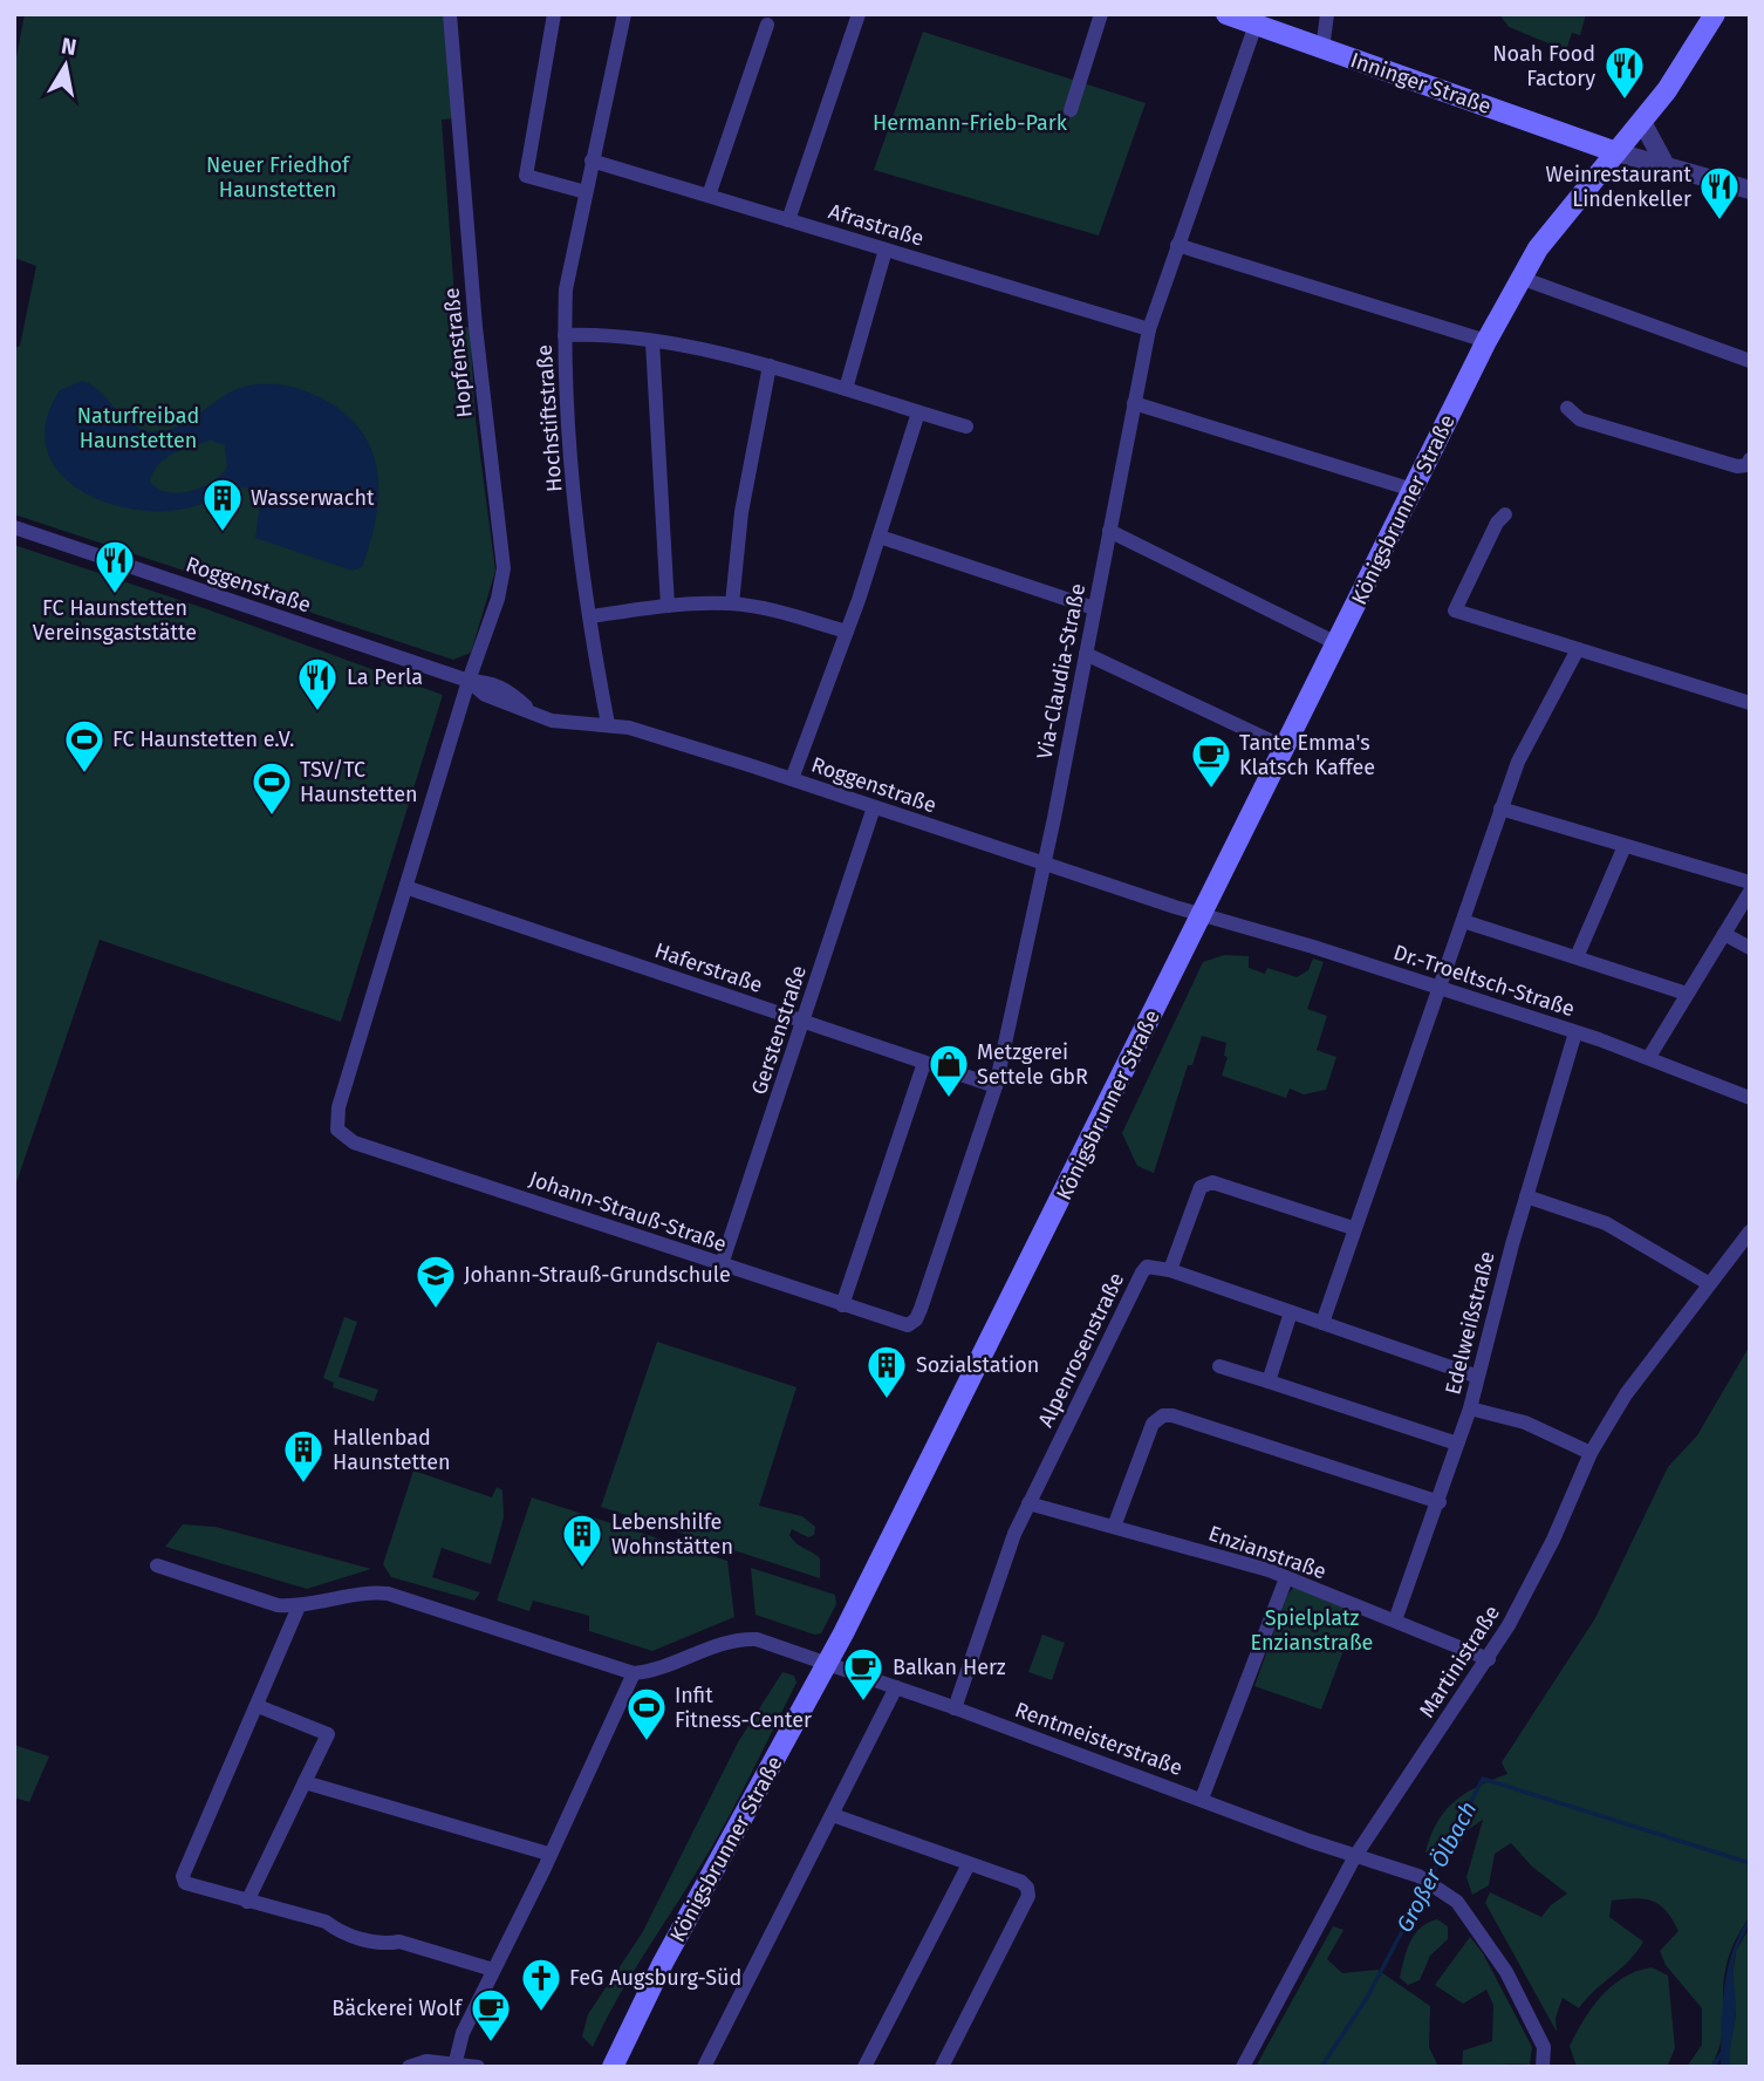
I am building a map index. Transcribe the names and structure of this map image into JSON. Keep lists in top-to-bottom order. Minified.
{"streets":{"main road":["Inninger Straße","Königsbrunner Straße"],"street":["Afrastraße","Hopfenstraße","Hochstiftstraße","Roggenstraße","Via-Claudia-Straße","Haferstraße","Dr.-Troeltsch-Straße","Gerstenstraße","Johann-Strauß-Straße","Edelweißstraße","Alpenrosenstraße","Enzianstraße","Martinistraße","Rentmeisterstraße"]},"crossings":[["Inninger Straße","Königsbrunner Straße"],["Inninger Straße","Via-Claudia-Straße"],["Afrastraße","Hochstiftstraße"],["Afrastraße","Via-Claudia-Straße"],["Hopfenstraße","Roggenstraße"],["Hopfenstraße","Haferstraße"],["Hopfenstraße","Johann-Strauß-Straße"],["Hochstiftstraße","Roggenstraße"],["Königsbrunner Straße","Roggenstraße"],["Königsbrunner Straße","Dr.-Troeltsch-Straße"],["Königsbrunner Straße","Rentmeisterstraße"],["Roggenstraße","Via-Claudia-Straße"],["Roggenstraße","Dr.-Troeltsch-Straße"],["Roggenstraße","Gerstenstraße"],["Via-Claudia-Straße","Haferstraße"],["Via-Claudia-Straße","Johann-Strauß-Straße"],["Haferstraße","Gerstenstraße"],["Dr.-Troeltsch-Straße","Edelweißstraße"],["Gerstenstraße","Johann-Strauß-Straße"],["Edelweißstraße","Enzianstraße"],["Alpenrosenstraße","Enzianstraße"],["Alpenrosenstraße","Rentmeisterstraße"],["Enzianstraße","Martinistraße"],["Martinistraße","Rentmeisterstraße"]],"water":["Großer Ölbach"],"parks":["Hermann-Frieb-Park","Neuer Friedhof Haunstetten","Naturfreibad Haunstetten","Spielplatz Enzianstraße"],"places":{"restaurant":["Noah Food Factory","Weinrestaurant Lindenkeller","FC Haunstetten Vereinsgaststätte","La Perla"],"building":["Wasserwacht","Sozialstation","Hallenbad Haunstetten","Lebenshilfe Wohnstätten"],"sports":["FC Haunstetten e.V.","TSV/TC Haunstetten","Infit Fitness-Center"],"cafe":["Tante Emma's Klatsch Kaffee","Balkan Herz","Bäckerei Wolf"],"shop":["Metzgerei Settele GbR"],"school or university":["Johann-Strauß-Grundschule"],"church":["FeG Augsburg-Süd"]},"north":"top"}
